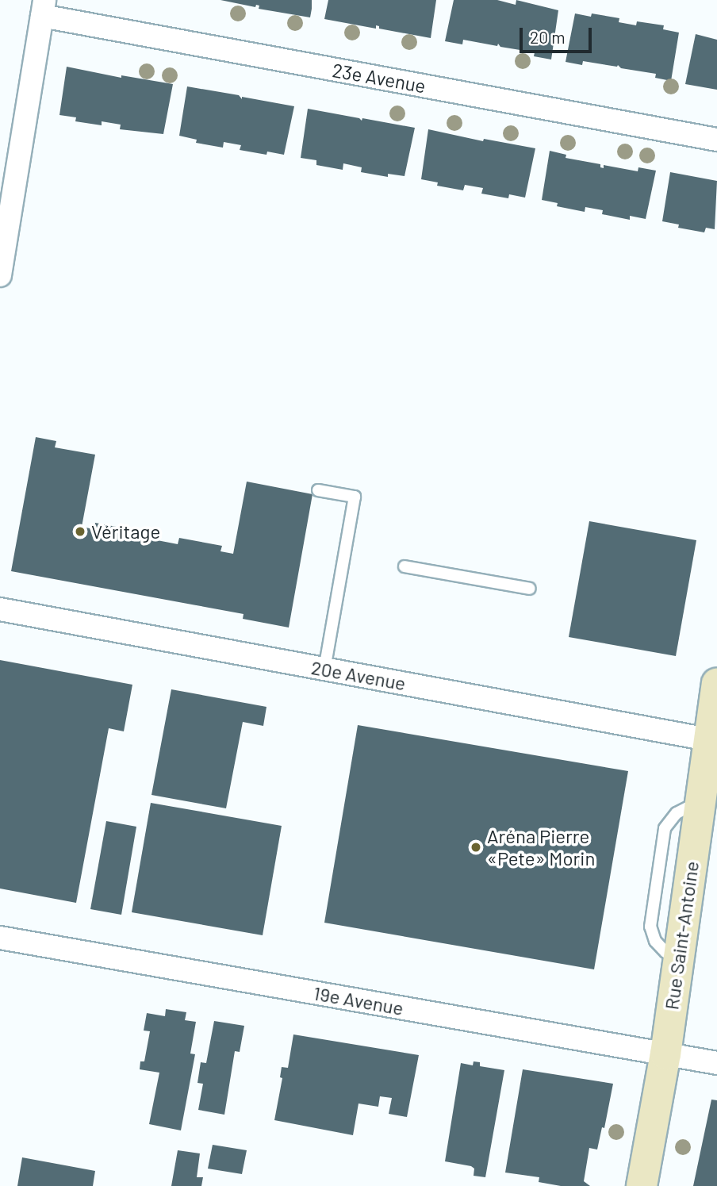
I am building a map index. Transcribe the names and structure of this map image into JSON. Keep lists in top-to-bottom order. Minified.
{"streets":{"street":["23e Avenue","20e Avenue","Rue Saint-Antoine","19e Avenue"]},"crossings":[["20e Avenue","Rue Saint-Antoine"],["Rue Saint-Antoine","19e Avenue"]],"places":["Véritage","Aréna Pierre «Pete» Morin"],"scale_bar":"20 m"}
